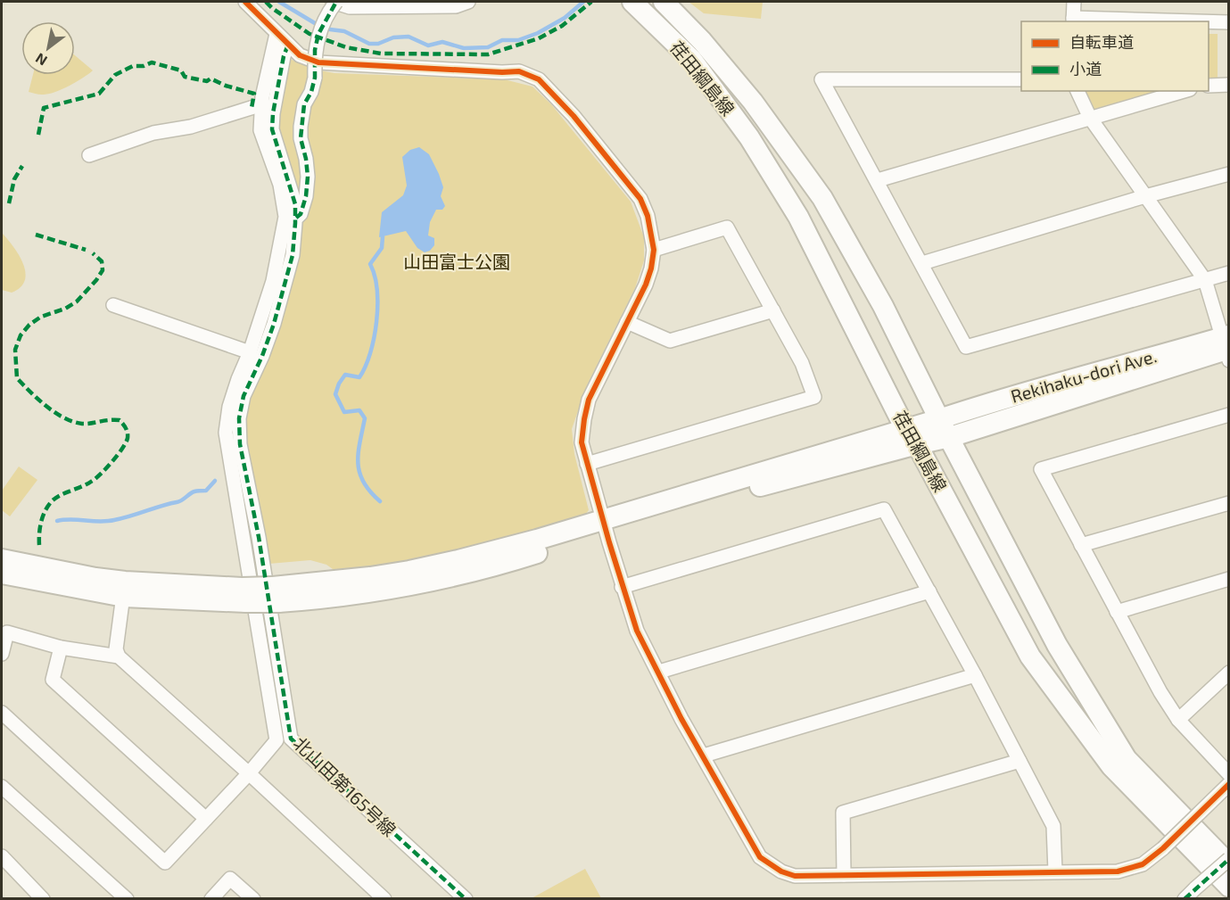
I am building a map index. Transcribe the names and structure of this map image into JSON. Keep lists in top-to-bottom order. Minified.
{"streets":{"main road":["荏田綱島線","Rekihaku-dori Ave."],"street":["北山田第165号線"]},"crossings":[["荏田綱島線","Rekihaku-dori Ave."]],"parks":["山田富士公園"],"legend":["自転車道","小道"],"north":"bottom left"}
